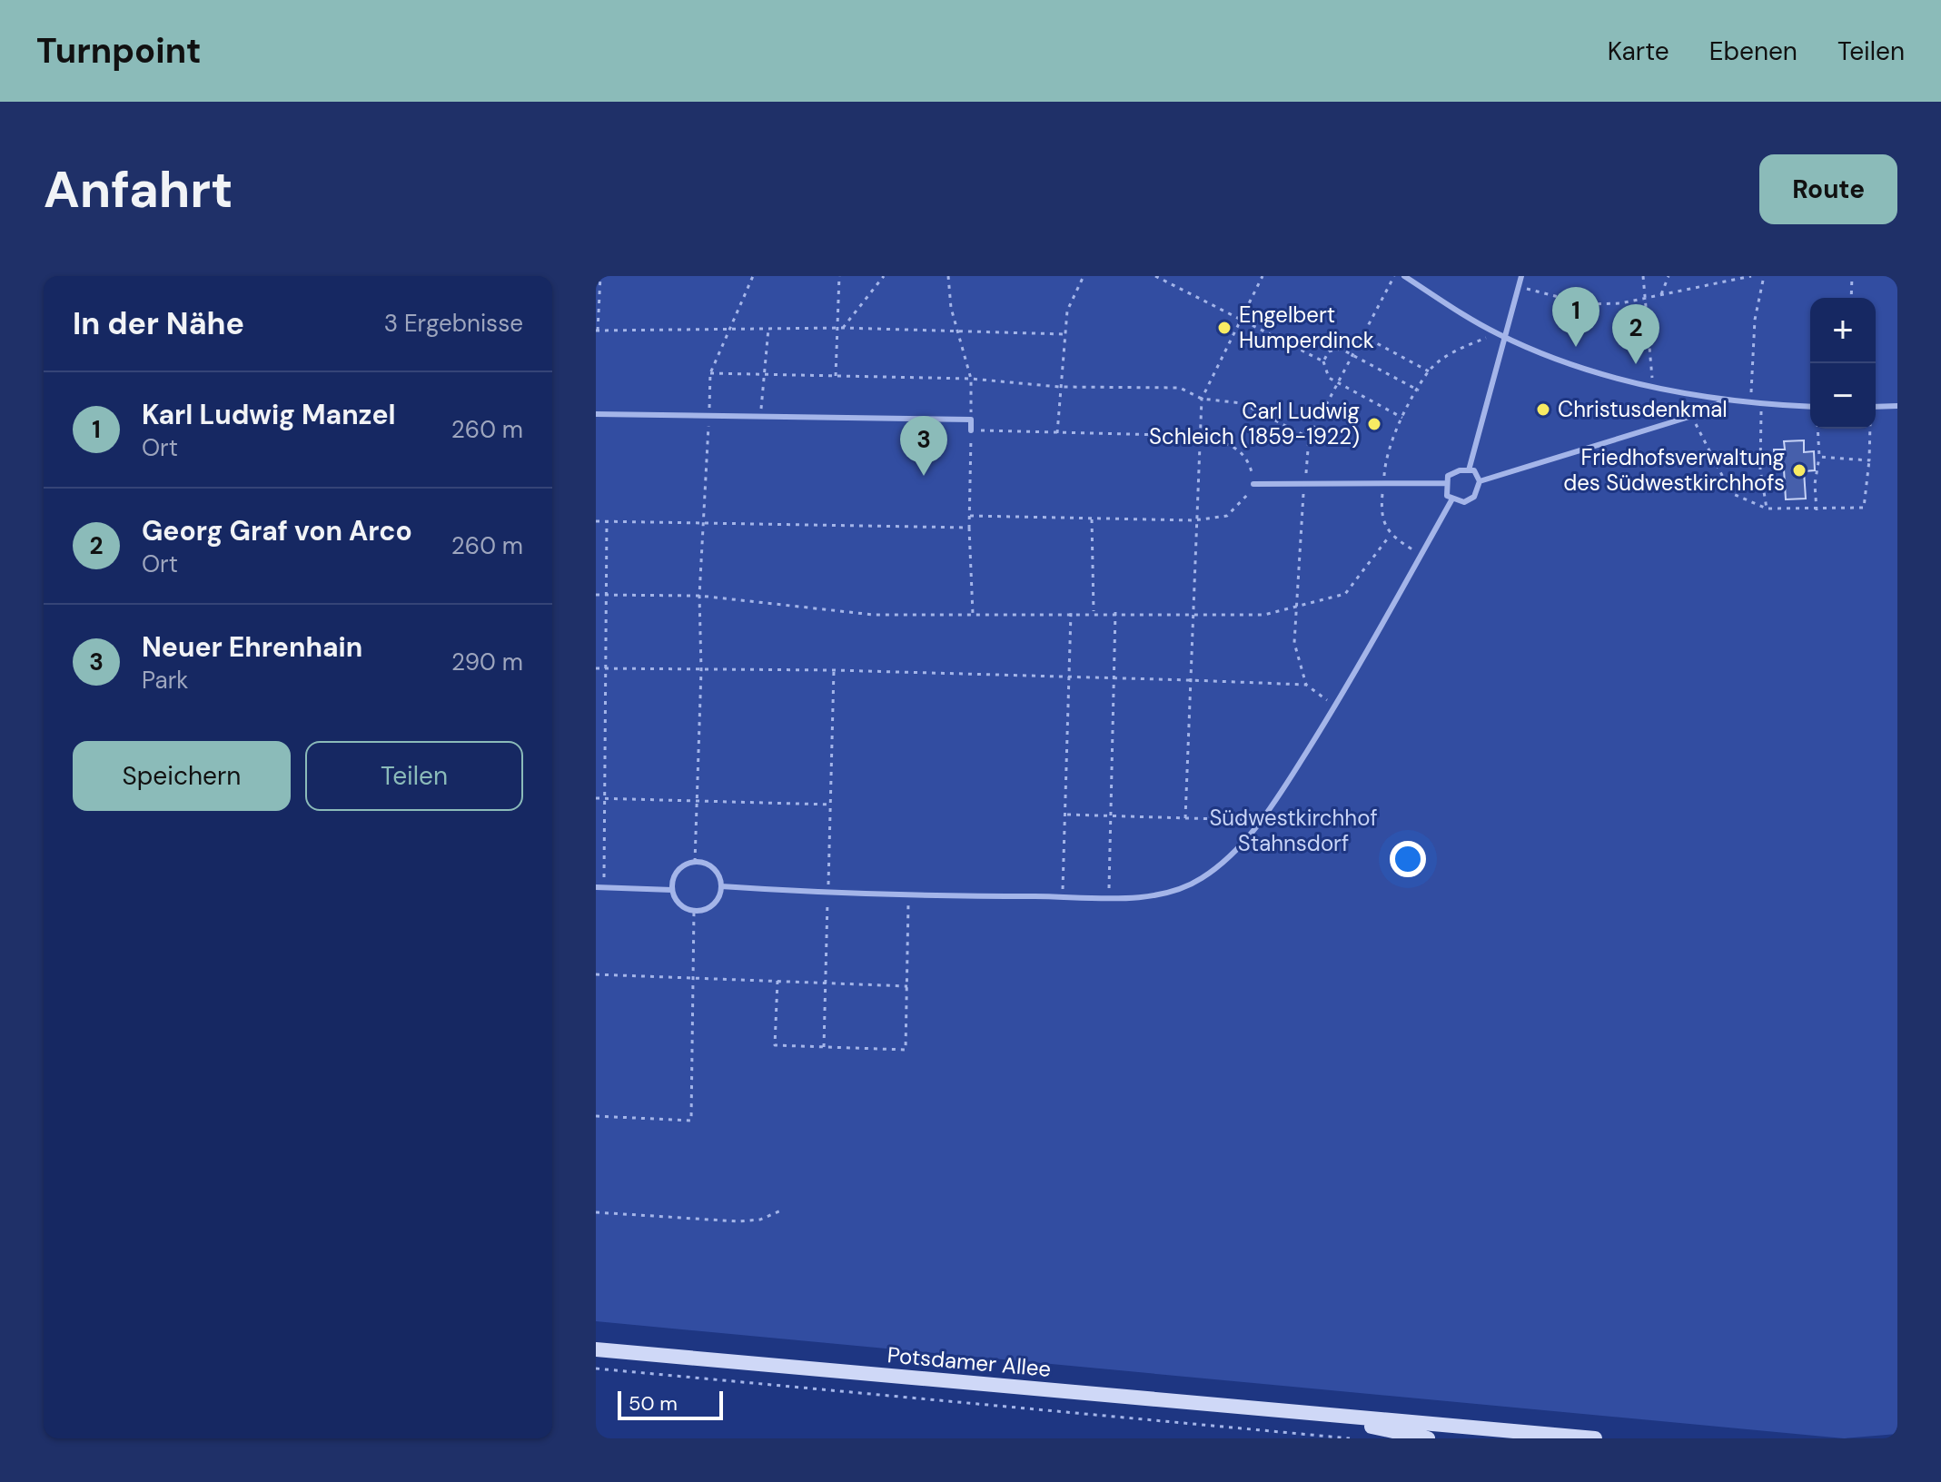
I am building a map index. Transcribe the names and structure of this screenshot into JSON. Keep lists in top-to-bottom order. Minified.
{"streets":{"street":["Potsdamer Allee"]},"parks":["Südwestkirchhof Stahnsdorf"],"places":["Engelbert Humperdinck","Christusdenkmal","Carl Ludwig Schleich (1859-1922)","Friedhofsverwaltung des Südwestkirchhofs"],"scale_bar":"50 m","page":{"header":"Turnpoint","nav":["Karte","Ebenen","Teilen"],"buttons":["Route",["Speichern","Teilen"]],"title":"Anfahrt","heading":["In der Nähe","3 Ergebnisse"],"pins":["1","2","3"],"map_buttons":["+","−"],"list":[{"mark":"1","name":"Karl Ludwig Manzel","note":"Ort","value":"260 m"},{"mark":"2","name":"Georg Graf von Arco","note":"Ort","value":"260 m"},{"mark":"3","name":"Neuer Ehrenhain","note":"Park","value":"290 m"}],"scale":"50 m"}}
